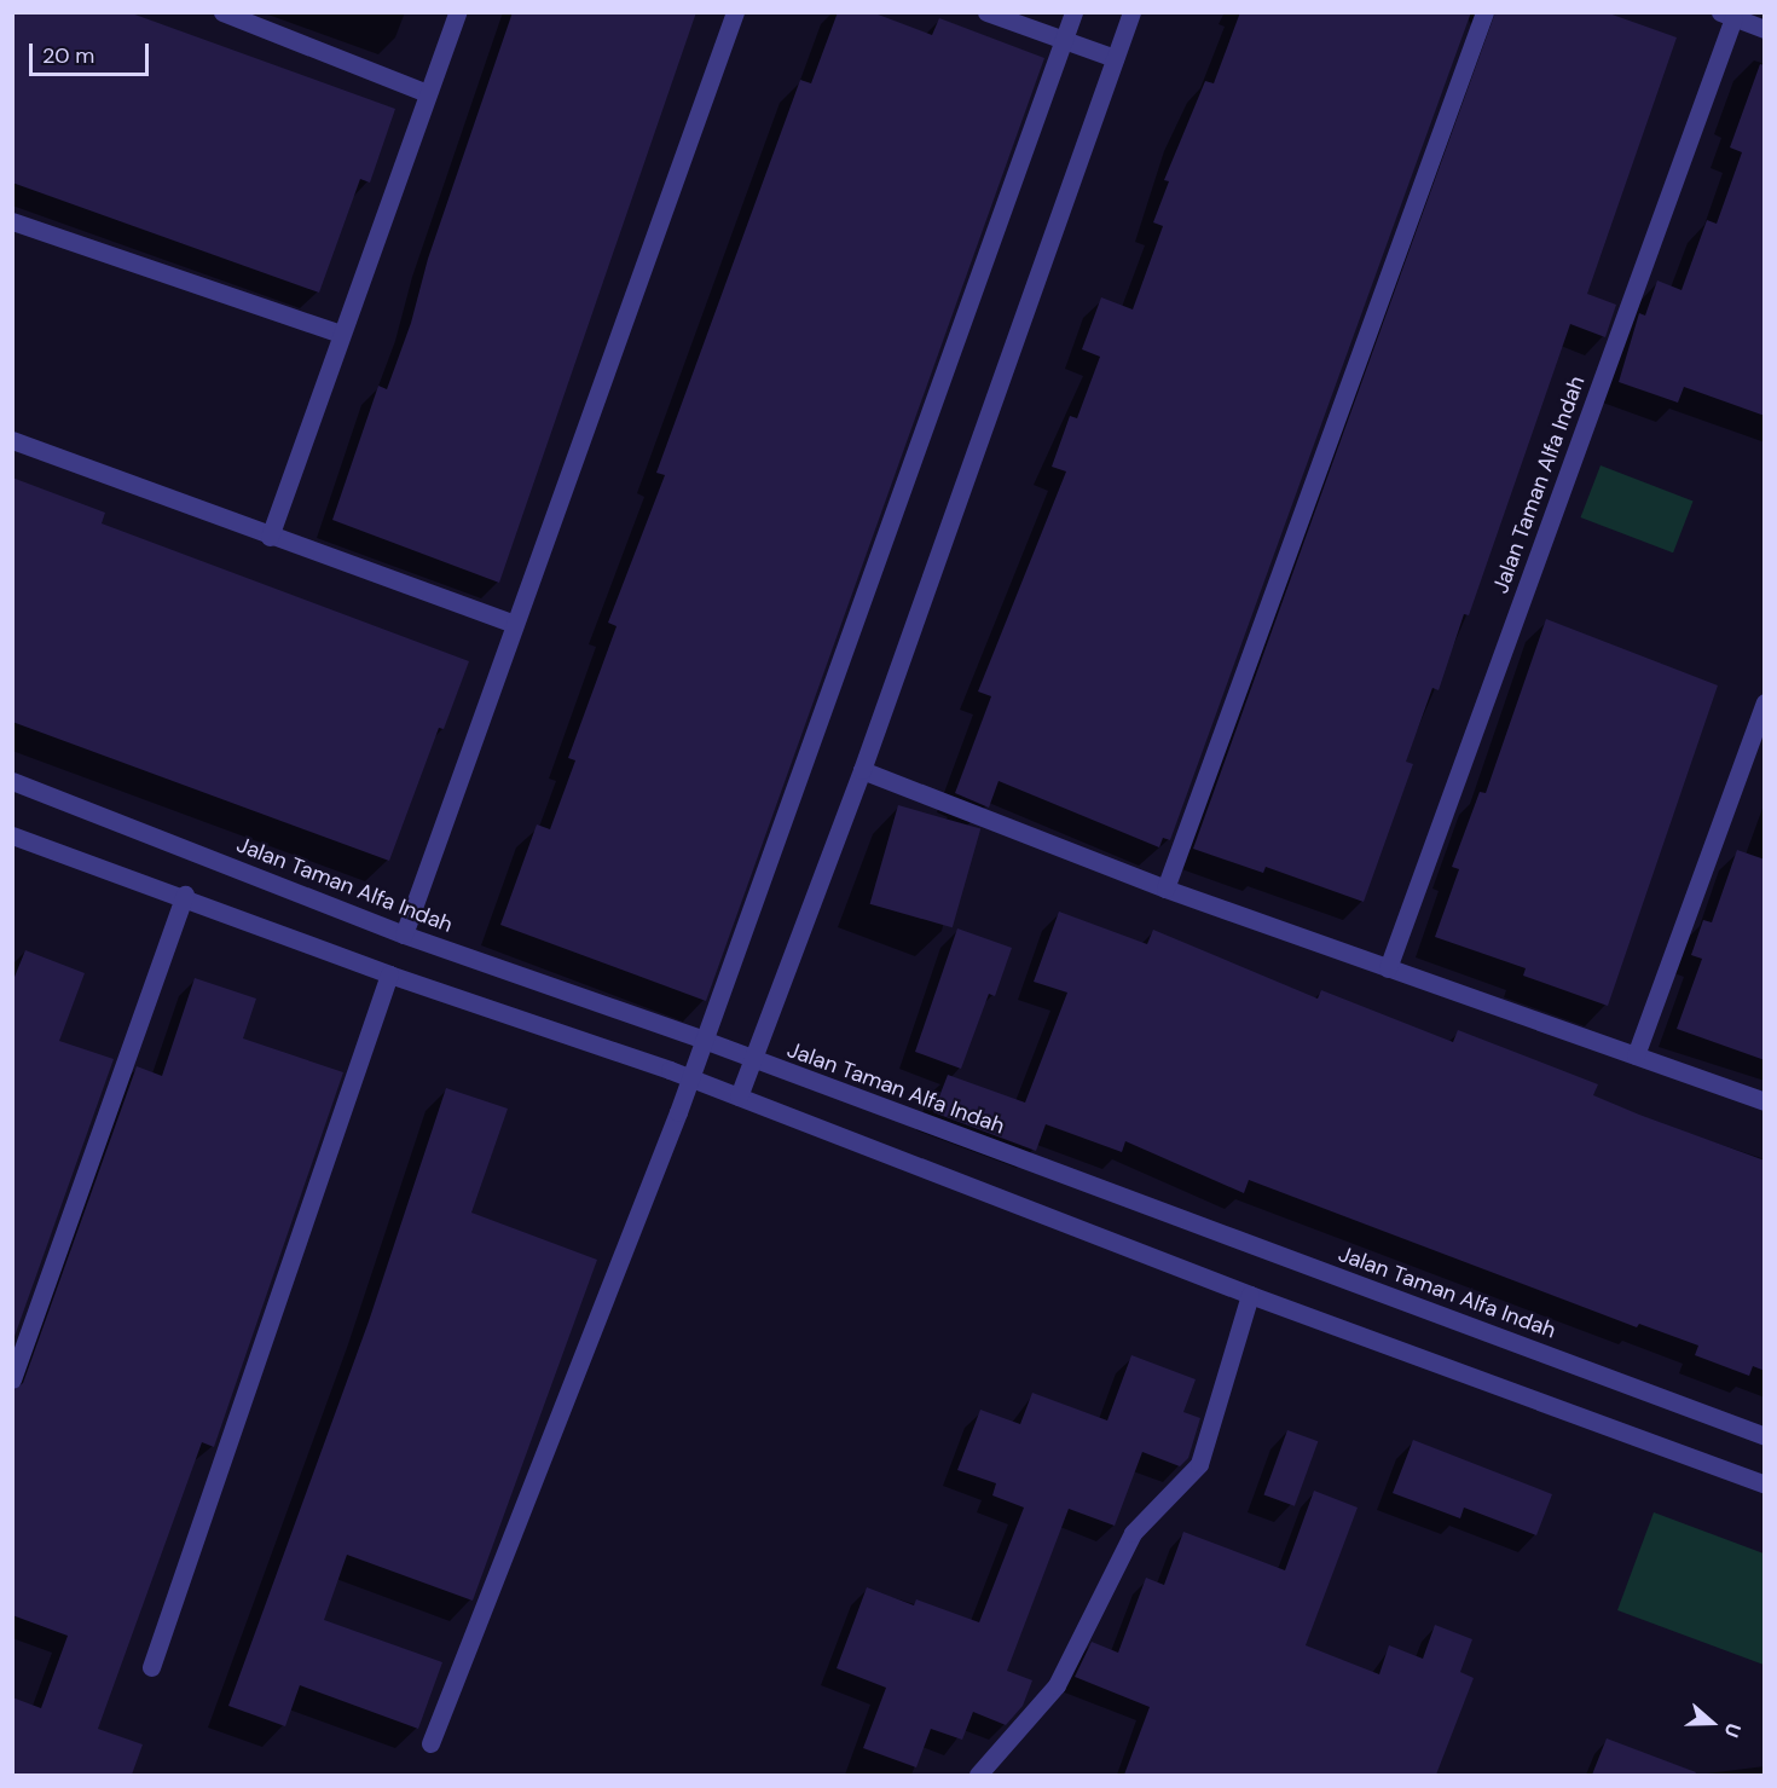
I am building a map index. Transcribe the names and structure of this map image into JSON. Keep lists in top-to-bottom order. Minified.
{"streets":{"street":["Jalan Taman Alfa Indah"]},"scale_bar":"20 m","north":"right"}
